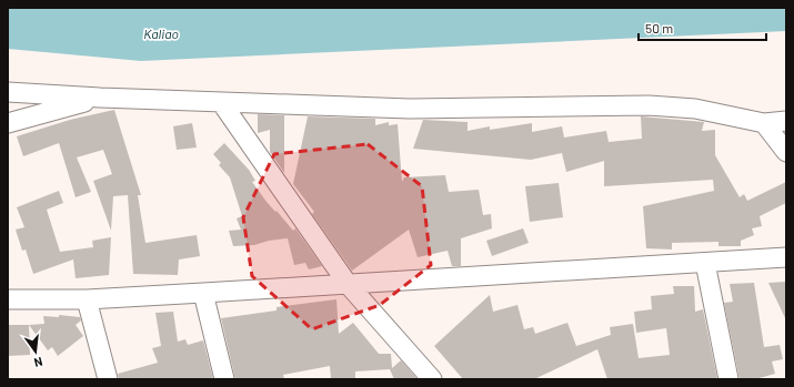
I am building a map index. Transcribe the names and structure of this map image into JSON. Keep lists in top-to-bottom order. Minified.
{"water":["Kaliao"],"scale_bar":"50 m","north":"bottom"}
